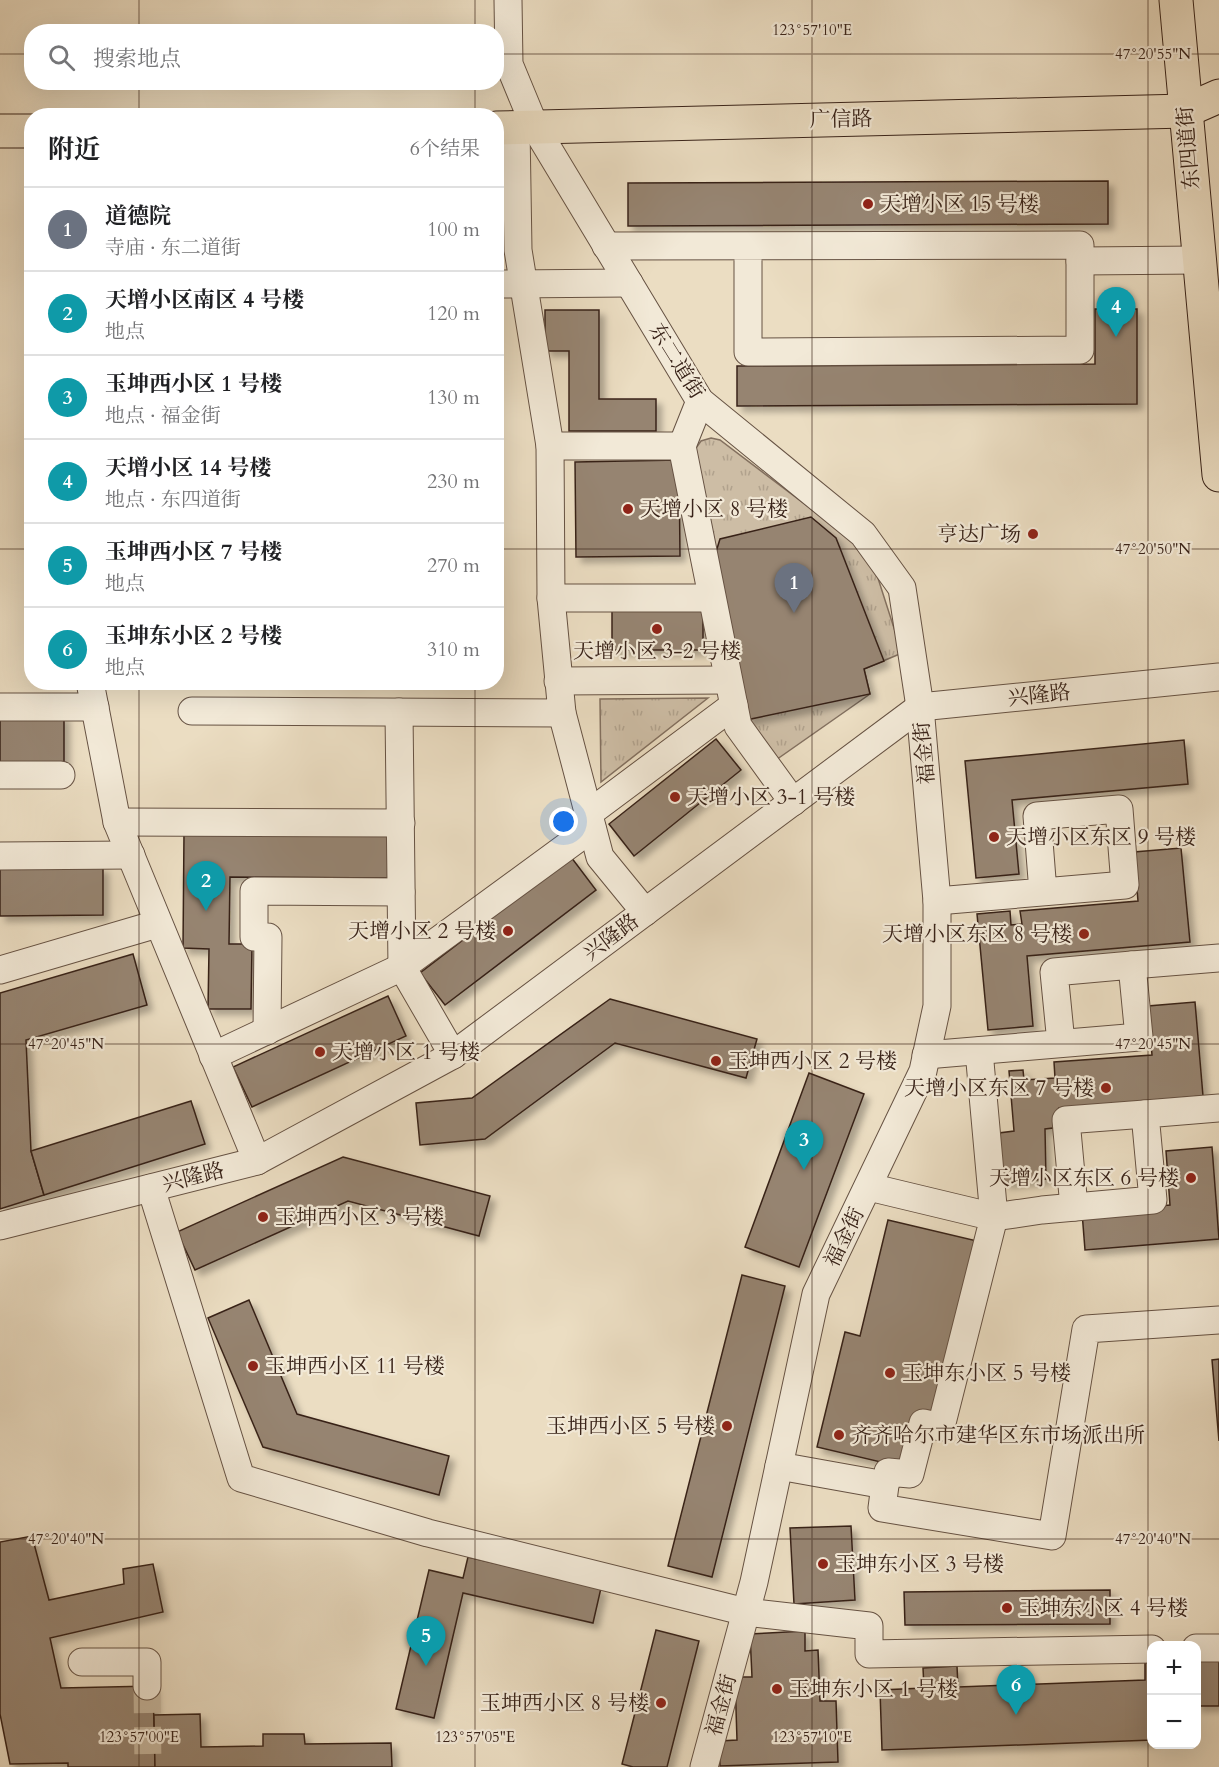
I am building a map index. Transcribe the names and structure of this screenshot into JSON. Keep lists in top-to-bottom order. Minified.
{"streets":{"main road":["广信路","东四道街"],"street":["东二道街","兴隆路","福金街"]},"crossings":[["广信路","东四道街"],["广信路","东二道街"],["东二道街","兴隆路"],["东二道街","福金街"],["兴隆路","福金街"]],"places":["天增小区 15 号楼","天增小区 8 号楼","亨达广场","天增小区 3-2 号楼","天增小区 3-1 号楼","天增小区东区 9 号楼","天增小区 2 号楼","天增小区东区 8 号楼","天增小区 1 号楼","玉坤西小区 2 号楼","天增小区东区 7 号楼","天增小区东区 6 号楼","玉坤西小区 3 号楼","玉坤西小区 11 号楼","玉坤东小区 5 号楼","玉坤西小区 5 号楼","齐齐哈尔市建华区东市场派出所","玉坤东小区 3 号楼","玉坤东小区 4 号楼","玉坤东小区 1 号楼","玉坤西小区 8 号楼"],"page":{"search":"搜索地点","heading":["附近","6个结果"],"list":[{"mark":"1","name":"道德院","note":"寺庙 · 东二道街","value":"100 m"},{"mark":"2","name":"天增小区南区 4 号楼","note":"地点","value":"120 m"},{"mark":"3","name":"玉坤西小区 1 号楼","note":"地点 · 福金街","value":"130 m"},{"mark":"4","name":"天增小区 14 号楼","note":"地点 · 东四道街","value":"230 m"},{"mark":"5","name":"玉坤西小区 7 号楼","note":"地点","value":"270 m"},{"mark":"6","name":"玉坤东小区 2 号楼","note":"地点","value":"310 m"}],"pins":["4","1","2","3","5","6"],"map_buttons":["+","−"]},"coordinates":["123°57'10\"E","47°20'55\"N","47°20'50\"N","47°20'45\"N","47°20'40\"N","123°57'00\"E","123°57'05\"E"]}
